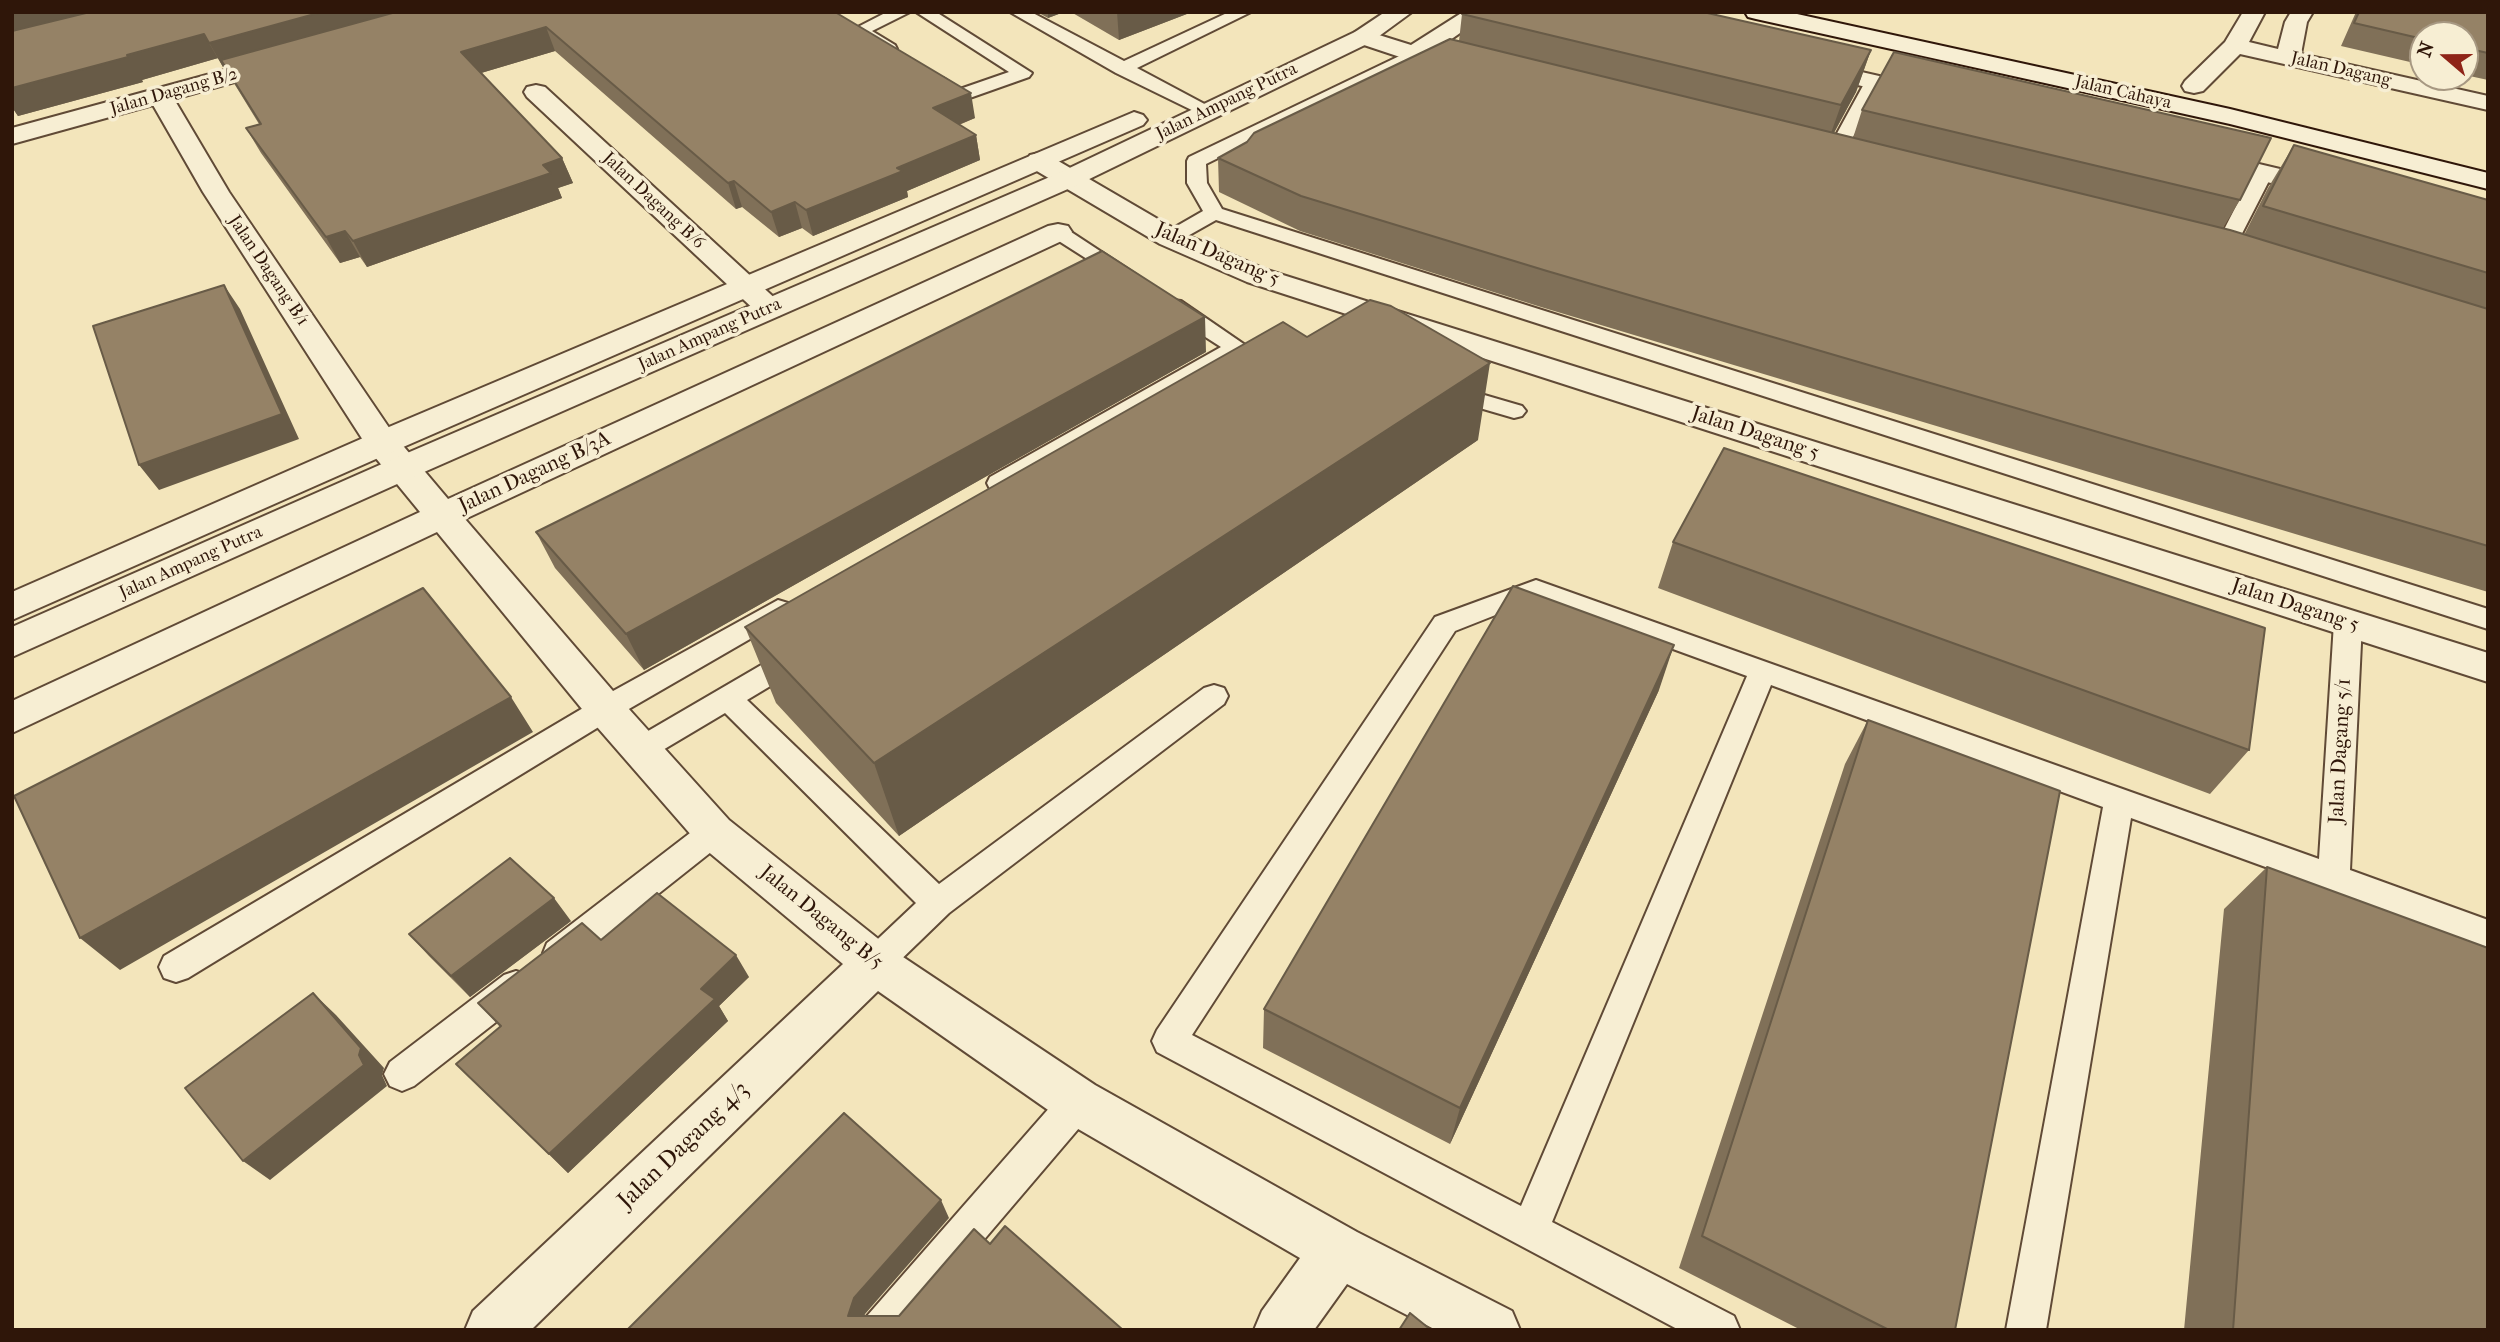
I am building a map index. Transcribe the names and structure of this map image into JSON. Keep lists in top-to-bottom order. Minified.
{"streets":{"street":["Jalan Dagang","Jalan Dagang B/2","Jalan Cahaya","Jalan Ampang Putra","Jalan Dagang B/6","Jalan Dagang 5","Jalan Dagang B/1","Jalan Dagang B/3A","Jalan Dagang B/5","Jalan Dagang 4/3"],"lane":["Jalan Dagang 5/1"]},"crossings":[["Jalan Dagang B/2","Jalan Dagang B/1"],["Jalan Ampang Putra","Jalan Dagang B/6"],["Jalan Ampang Putra","Jalan Dagang 5"],["Jalan Ampang Putra","Jalan Dagang B/1"],["Jalan Ampang Putra","Jalan Dagang B/5"],["Jalan Dagang 5","Jalan Dagang 5/1"],["Jalan Dagang B/1","Jalan Dagang B/5"],["Jalan Dagang B/3A","Jalan Dagang B/5"],["Jalan Dagang B/5","Jalan Dagang 4/3"]],"north":"left"}
